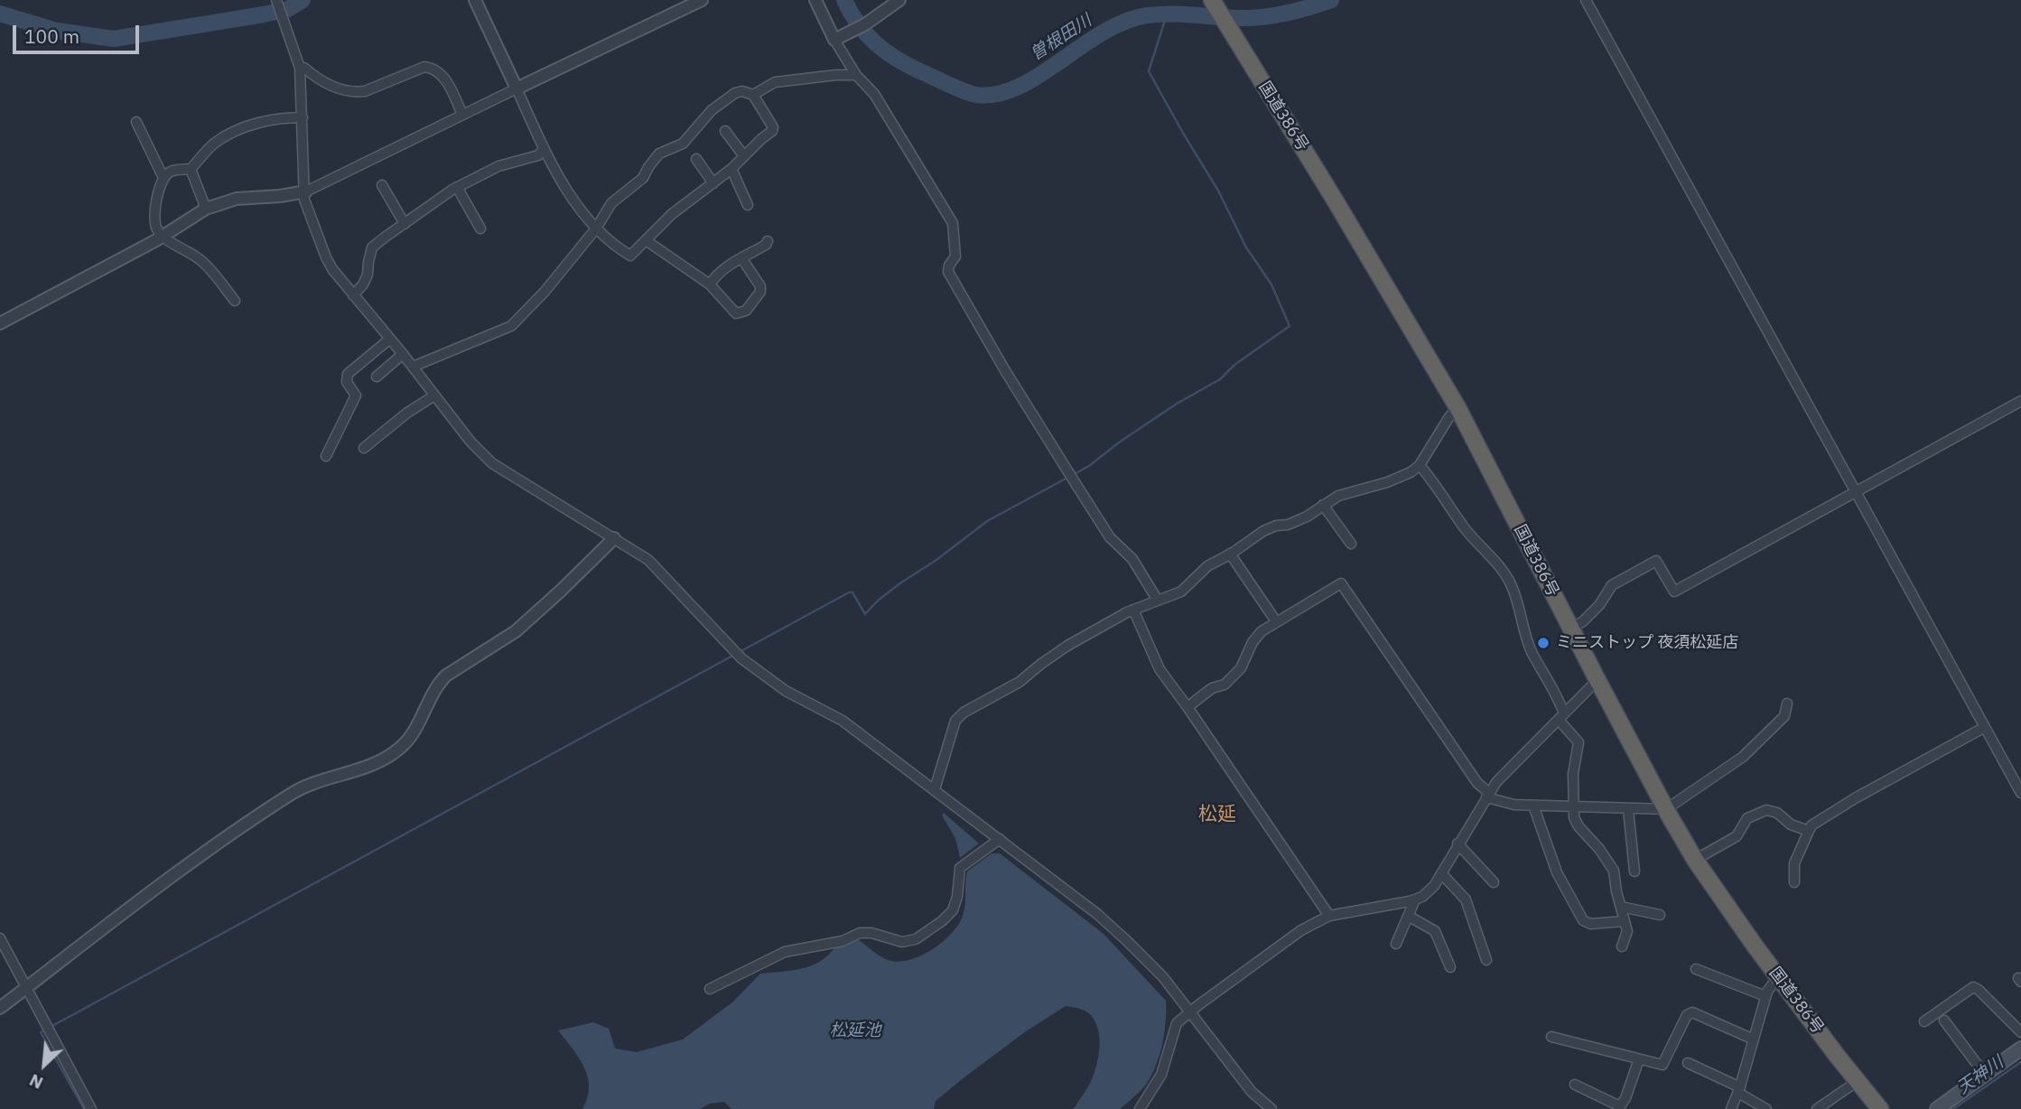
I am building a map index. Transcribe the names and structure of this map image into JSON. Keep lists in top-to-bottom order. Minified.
{"streets":{"highway":["国道386号"]},"districts":["松延"],"water":["曽根田川","松延池","天神川"],"places":["ミニストップ 夜須松延店"],"scale_bar":"100 m","north":"bottom left"}
